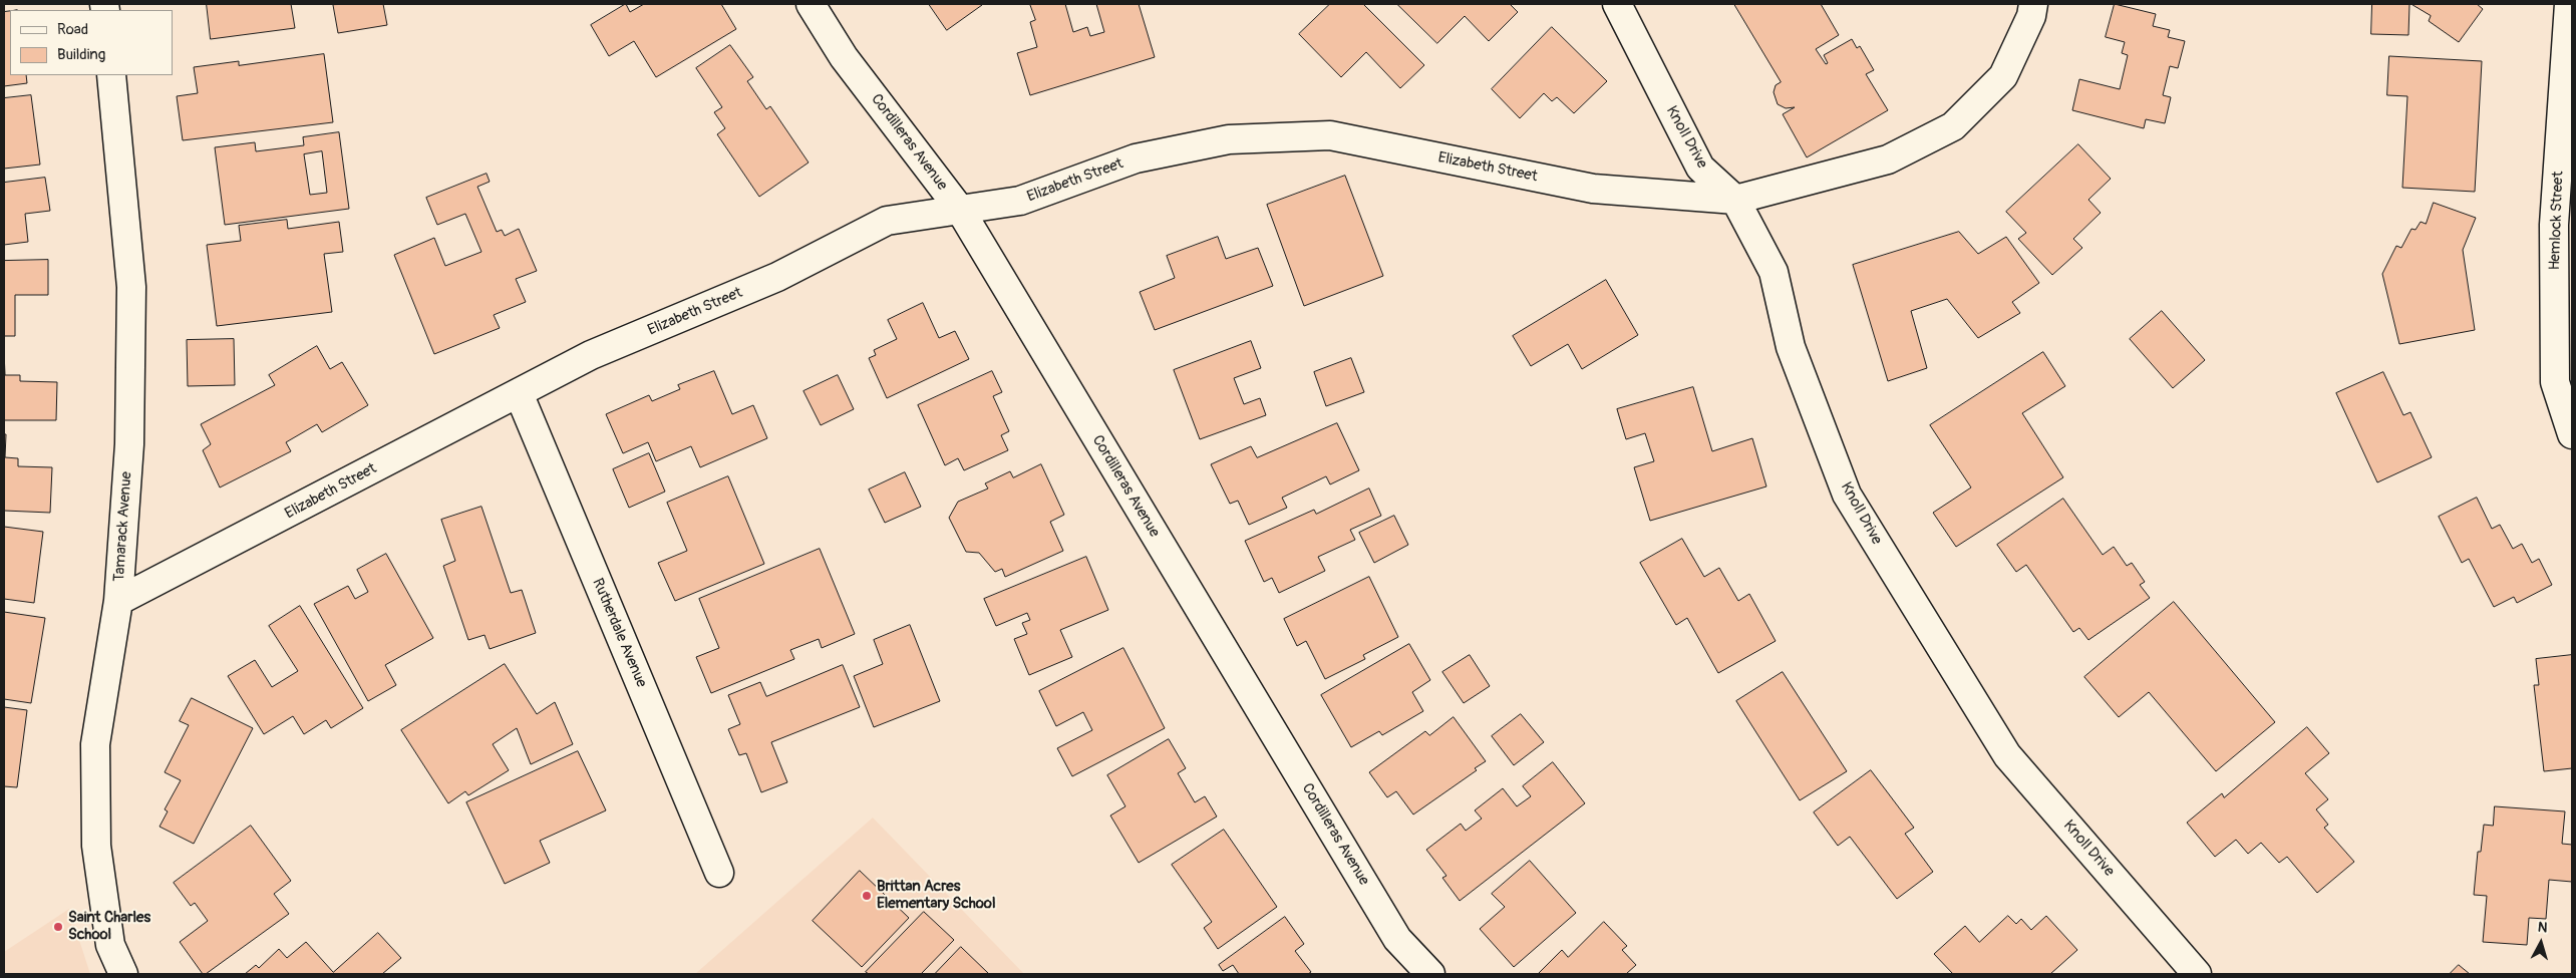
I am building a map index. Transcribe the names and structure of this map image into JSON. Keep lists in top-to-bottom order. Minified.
{"streets":{"street":["Knoll Drive","Cordilleras Avenue","Elizabeth Street","Hemlock Street","Tamarack Avenue","Rutherdale Avenue"]},"crossings":[["Knoll Drive","Elizabeth Street"],["Cordilleras Avenue","Elizabeth Street"],["Elizabeth Street","Tamarack Avenue"],["Elizabeth Street","Rutherdale Avenue"]],"places":["Brittan Acres Elementary School","Saint Charles School"],"legend":["Road","Building"],"north":"top"}
